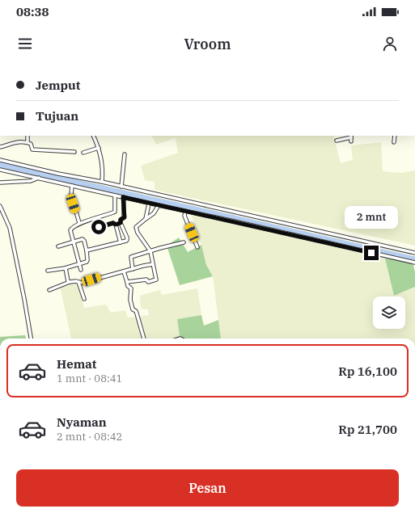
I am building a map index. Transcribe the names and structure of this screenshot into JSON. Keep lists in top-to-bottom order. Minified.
{"page":{"status":"08:38","header":"Vroom","banner":["Jemput","Tujuan"],"bubble":"2 mnt","list":[{"name":"Hemat","note":"1 mnt · 08:41","value":"Rp 16,100"},{"name":"Nyaman","note":"2 mnt · 08:42","value":"Rp 21,700"}],"buttons":"Pesan"}}
